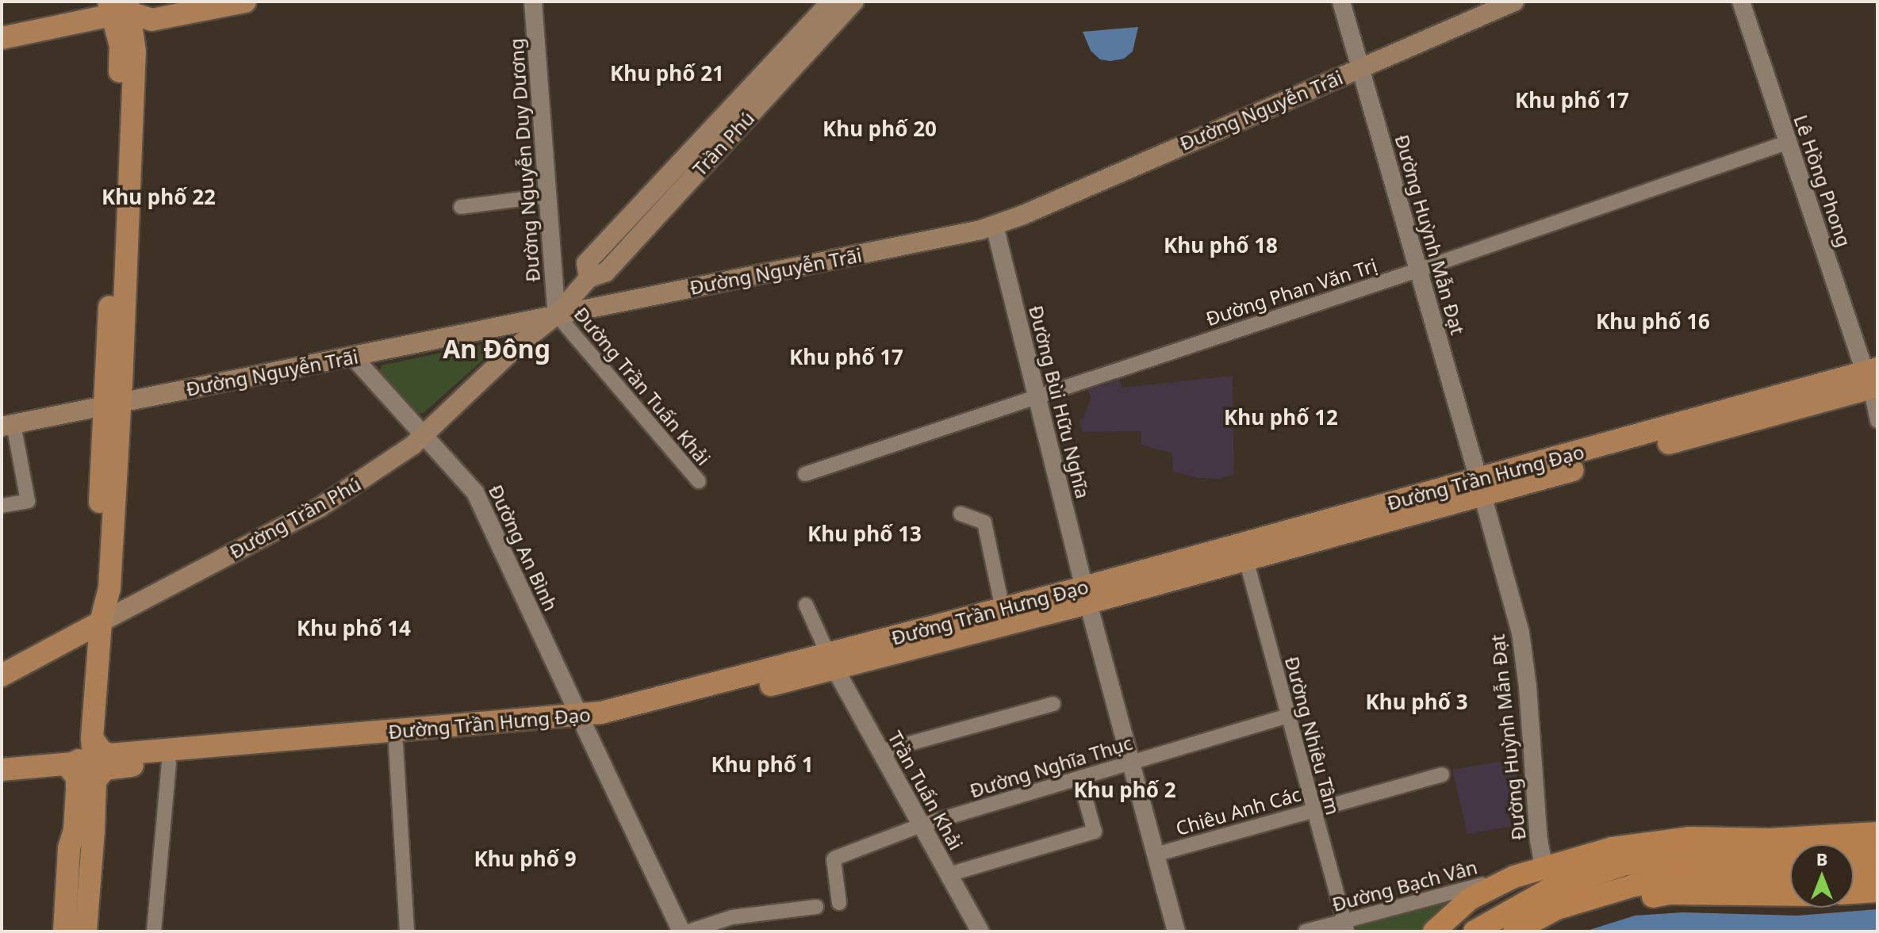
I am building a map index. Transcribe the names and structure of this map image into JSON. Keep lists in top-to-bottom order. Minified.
{"streets":{"main road":["Đường Nguyễn Trãi","Trần Phú","Đường Trần Hưng Đạo","Đường Trần Phú"],"street":["Đường Nguyễn Duy Dương","Lê Hồng Phong","Đường Huỳnh Mẫn Đạt","Đường Phan Văn Trị","Đường Trần Tuấn Khải","Đường Bùi Hữu Nghĩa","Đường An Bình","Đường Nhiêu Tâm","Đường Nghĩa Thục","Trần Tuấn Khải","Chiêu Anh Các","Đường Bạch Vân"]},"crossings":[["Đường Nguyễn Trãi","Trần Phú"],["Đường Nguyễn Trãi","Đường Nguyễn Duy Dương"],["Đường Nguyễn Trãi","Đường Huỳnh Mẫn Đạt"],["Đường Nguyễn Trãi","Đường Trần Tuấn Khải"],["Đường Nguyễn Trãi","Đường Bùi Hữu Nghĩa"],["Đường Nguyễn Trãi","Đường Trần Phú"],["Đường Nguyễn Trãi","Đường An Bình"],["Trần Phú","Đường Nguyễn Duy Dương"],["Trần Phú","Đường Trần Tuấn Khải"],["Trần Phú","Đường Trần Phú"],["Đường Nguyễn Duy Dương","Đường Trần Tuấn Khải"],["Đường Nguyễn Duy Dương","Đường Trần Phú"],["Lê Hồng Phong","Đường Phan Văn Trị"],["Lê Hồng Phong","Đường Trần Hưng Đạo"],["Đường Huỳnh Mẫn Đạt","Đường Phan Văn Trị"],["Đường Huỳnh Mẫn Đạt","Đường Trần Hưng Đạo"],["Đường Phan Văn Trị","Đường Bùi Hữu Nghĩa"],["Đường Trần Tuấn Khải","Đường Trần Phú"],["Đường Bùi Hữu Nghĩa","Đường Trần Hưng Đạo"],["Đường Bùi Hữu Nghĩa","Đường Nghĩa Thục"],["Đường Bùi Hữu Nghĩa","Chiêu Anh Các"],["Đường Trần Hưng Đạo","Đường An Bình"],["Đường Trần Hưng Đạo","Đường Nhiêu Tâm"],["Đường Trần Hưng Đạo","Trần Tuấn Khải"],["Đường Trần Phú","Đường An Bình"],["Đường Nhiêu Tâm","Đường Nghĩa Thục"],["Đường Nhiêu Tâm","Chiêu Anh Các"],["Đường Nhiêu Tâm","Đường Bạch Vân"],["Đường Nghĩa Thục","Trần Tuấn Khải"]],"districts":["Khu phố 21","Khu phố 17","Khu phố 20","Khu phố 22","Khu phố 18","Khu phố 16","An Đông","Khu phố 17","Khu phố 12","Khu phố 13","Khu phố 14","Khu phố 3","Khu phố 1","Khu phố 2","Khu phố 9"],"north":"top"}
